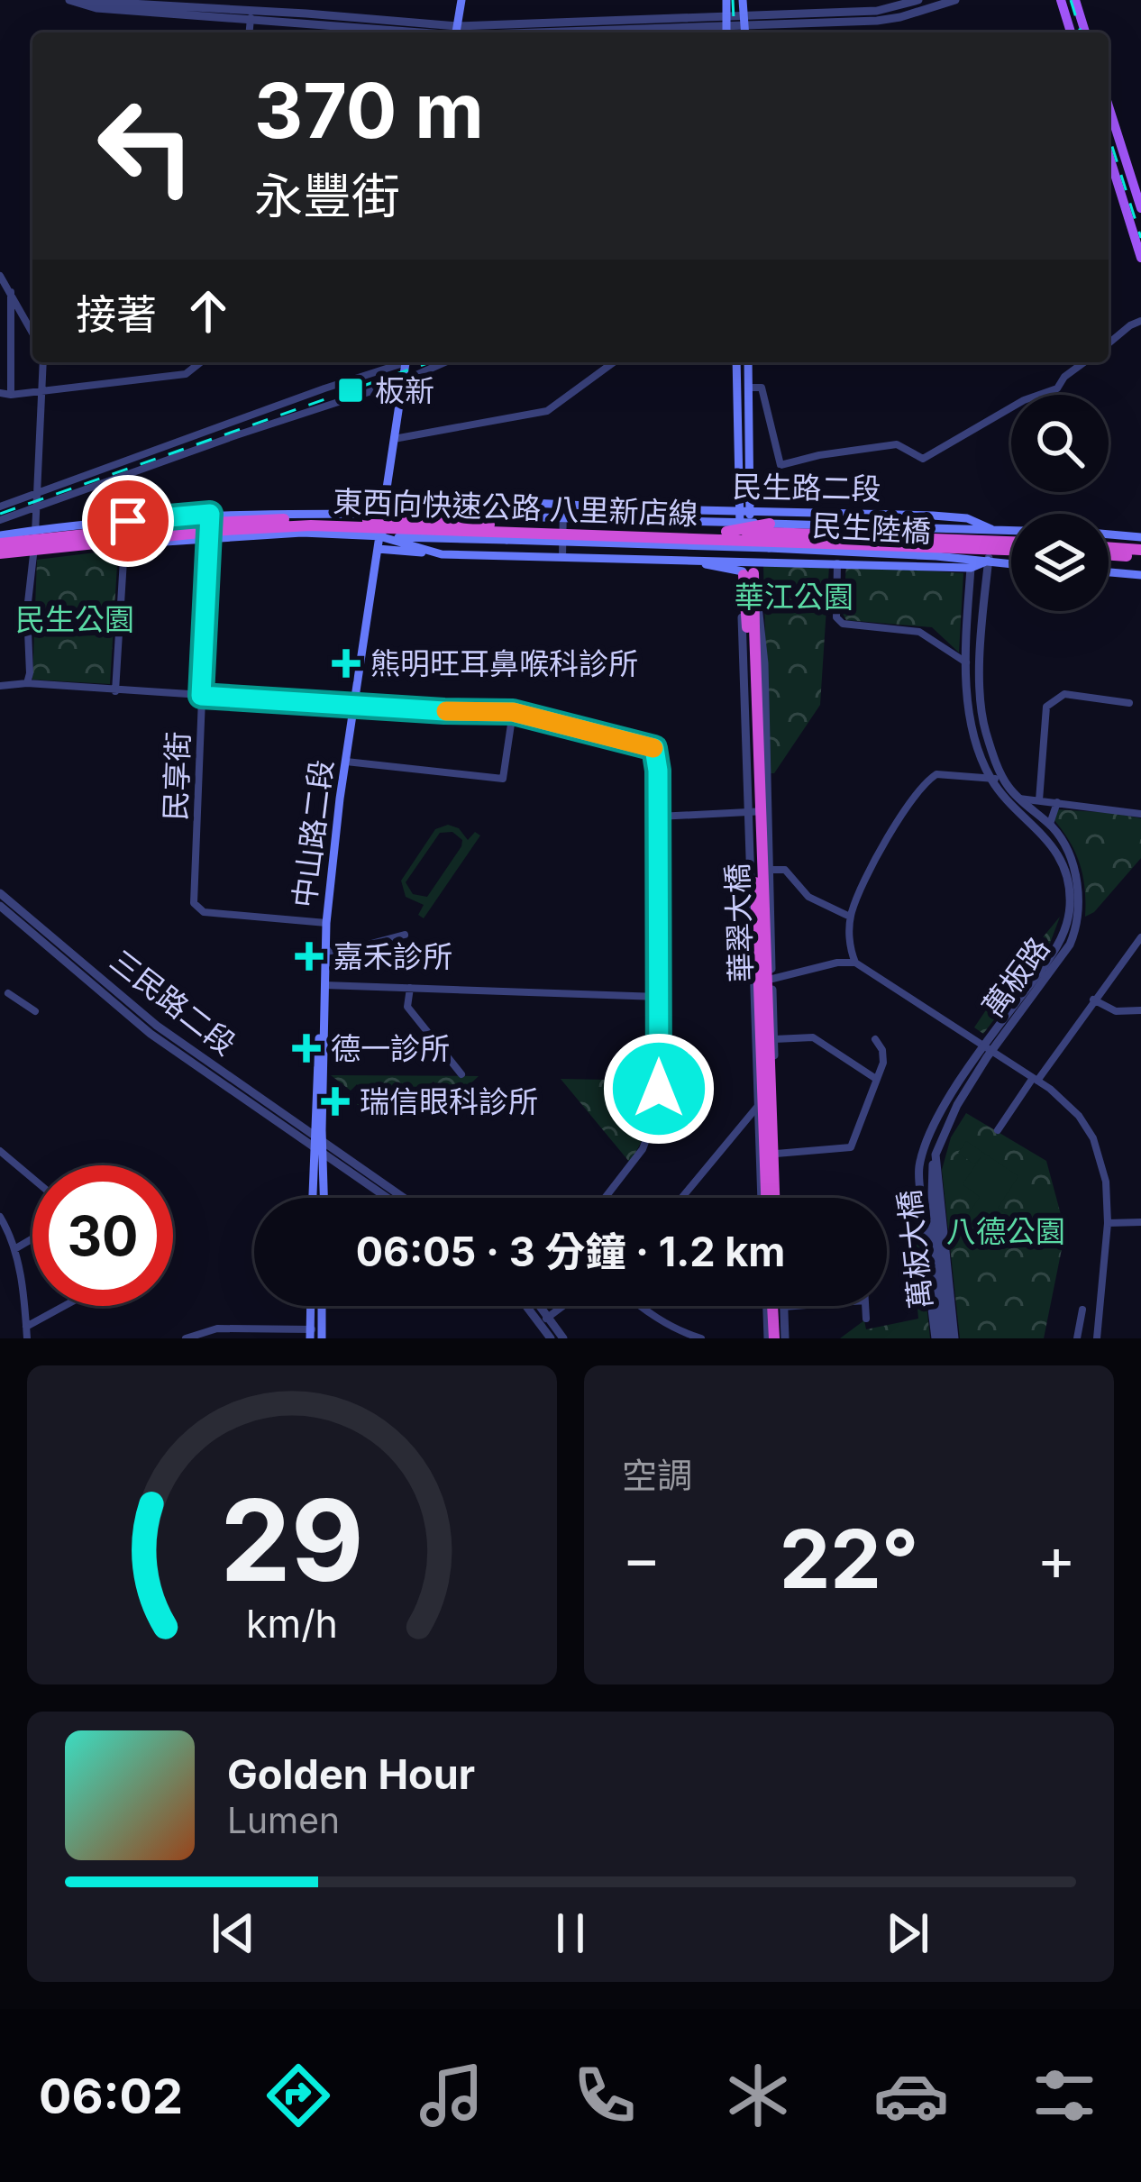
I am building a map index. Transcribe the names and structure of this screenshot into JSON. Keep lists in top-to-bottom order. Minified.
{"streets":{"highway":["東西向快速公路 八里新店線","華翠大橋"],"main road":["民生路二段","民生陸橋","中山路二段"],"street":["民享街","萬板路","三民路二段","萬板大橋"]},"crossings":[["民生路二段","民生陸橋"],["民生路二段","中山路二段"],["民生路二段","萬板路"],["民生陸橋","中山路二段"],["民生陸橋","萬板路"],["民享街","中山路二段"],["中山路二段","三民路二段"],["萬板路","萬板大橋"]],"parks":["華江公園","民生公園","八德公園"],"places":{"transit":["板新"],"health":["熊明旺耳鼻喉科診所","嘉禾診所","德一診所","瑞信眼科診所"]},"page":{"turn":["370 m","永豐街"],"then":"接著","limit":"30","trip":"06:05 · 3 分鐘 · 1.2 km","tile":"空調","heat":["−","22°","+"],"song":["Golden Hour","Lumen"],"tabs":"06:02","gauge":["29","km/h"]}}
